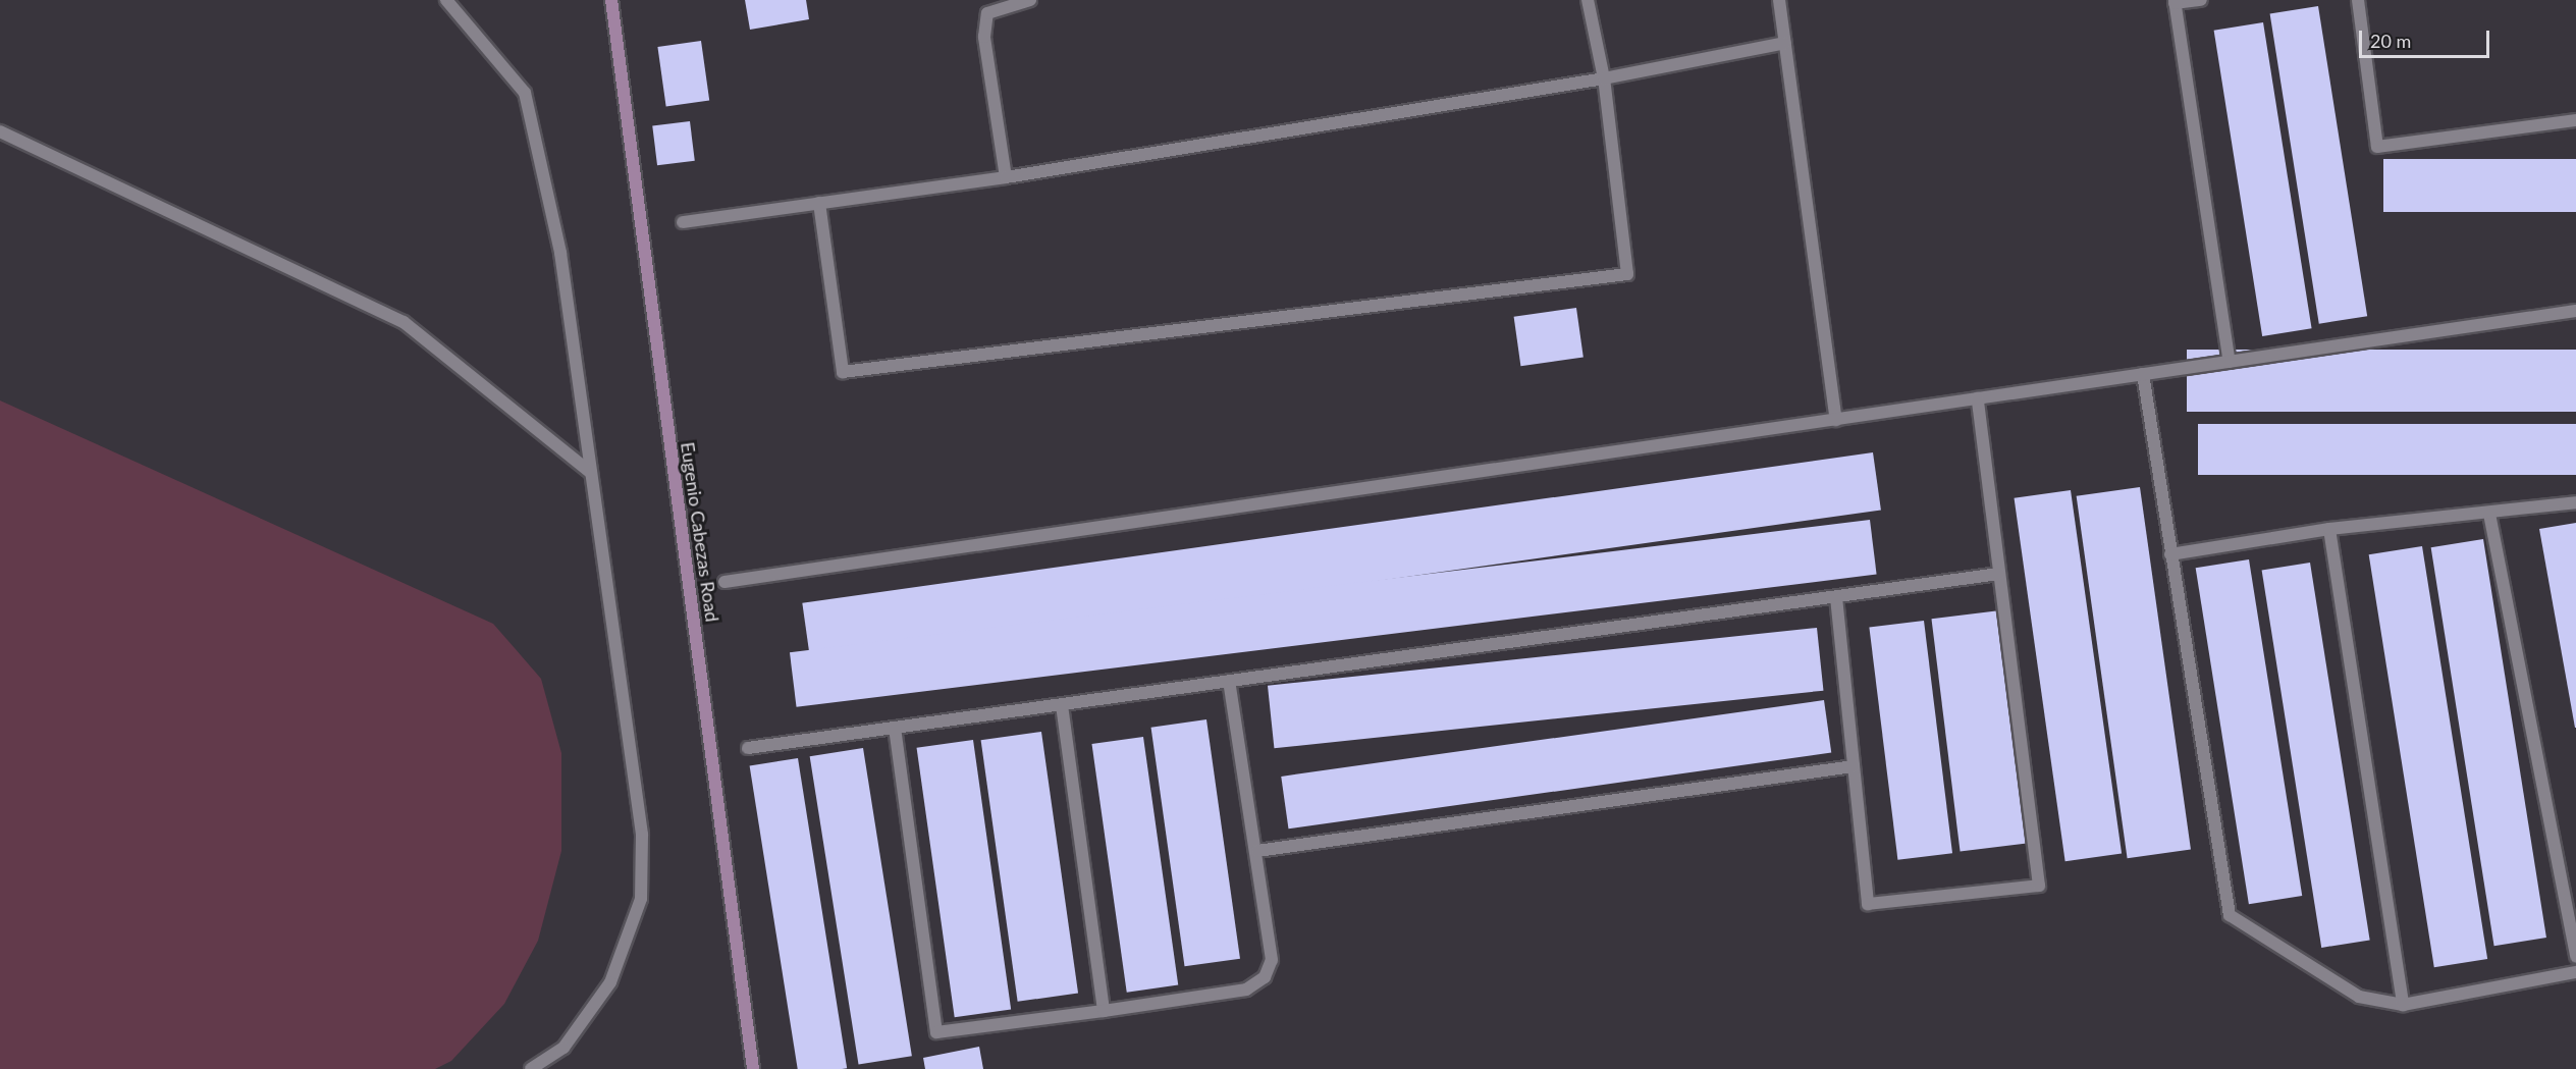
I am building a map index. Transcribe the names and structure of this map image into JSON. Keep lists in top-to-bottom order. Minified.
{"streets":{"street":["Eugenio Cabezas Road"]},"scale_bar":"20 m"}
